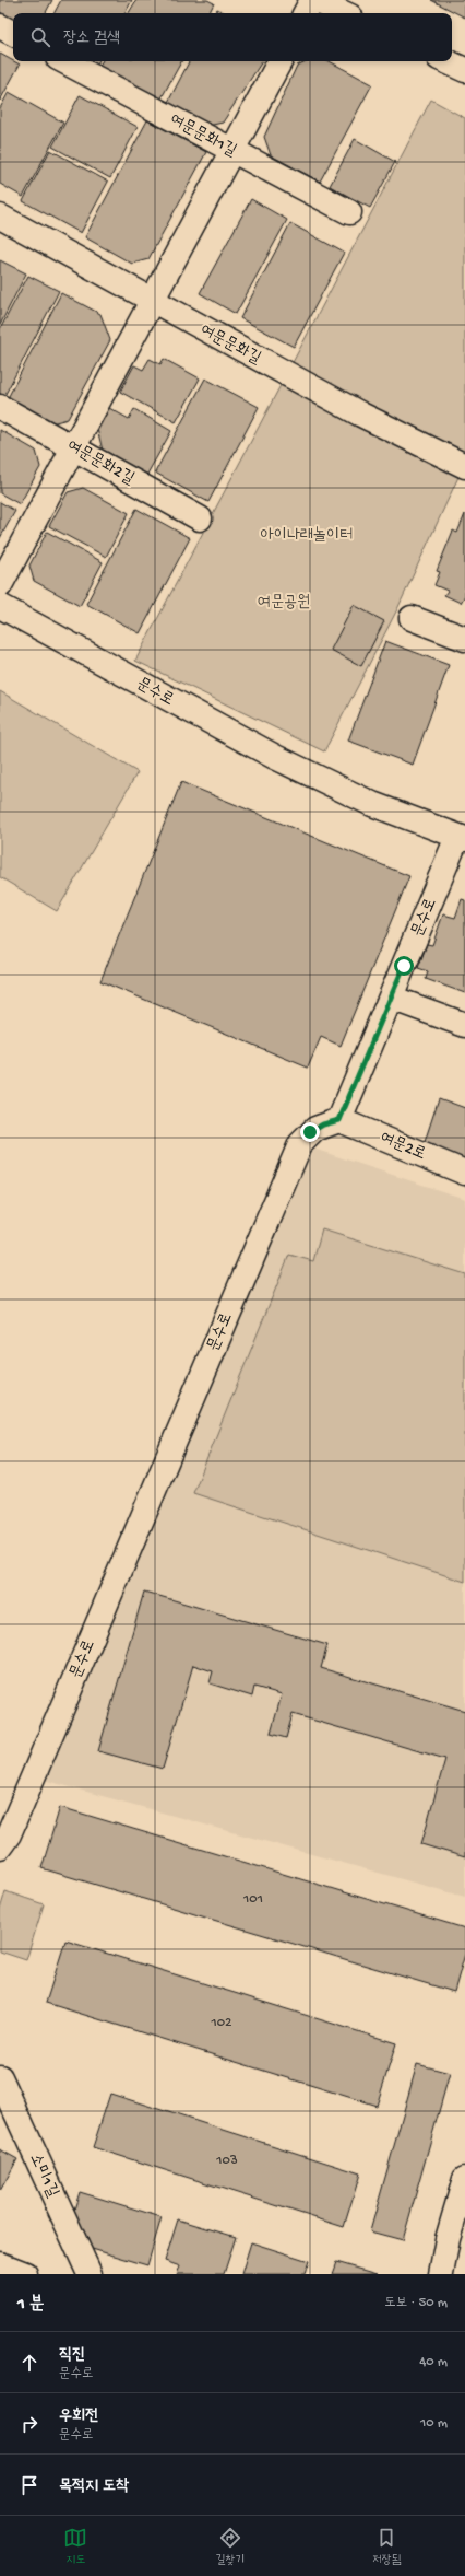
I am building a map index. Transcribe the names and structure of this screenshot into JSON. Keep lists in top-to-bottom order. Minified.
{"streets":{"street":["여문문화1길","여문문화길","여문문화2길","문수로","여문2로","소미1길"]},"crossings":[["문수로","여문2로"]],"parks":["아이나래놀이터","여문공원"],"house_numbers":["101","102","103"],"page":{"search":"장소 검색","heading":["1 분","도보 · 50 m"],"list":[["직진","문수로","40 m"],["우회전","문수로","10 m"],"목적지 도착"],"nav":["지도","길찾기","저장됨"]}}
